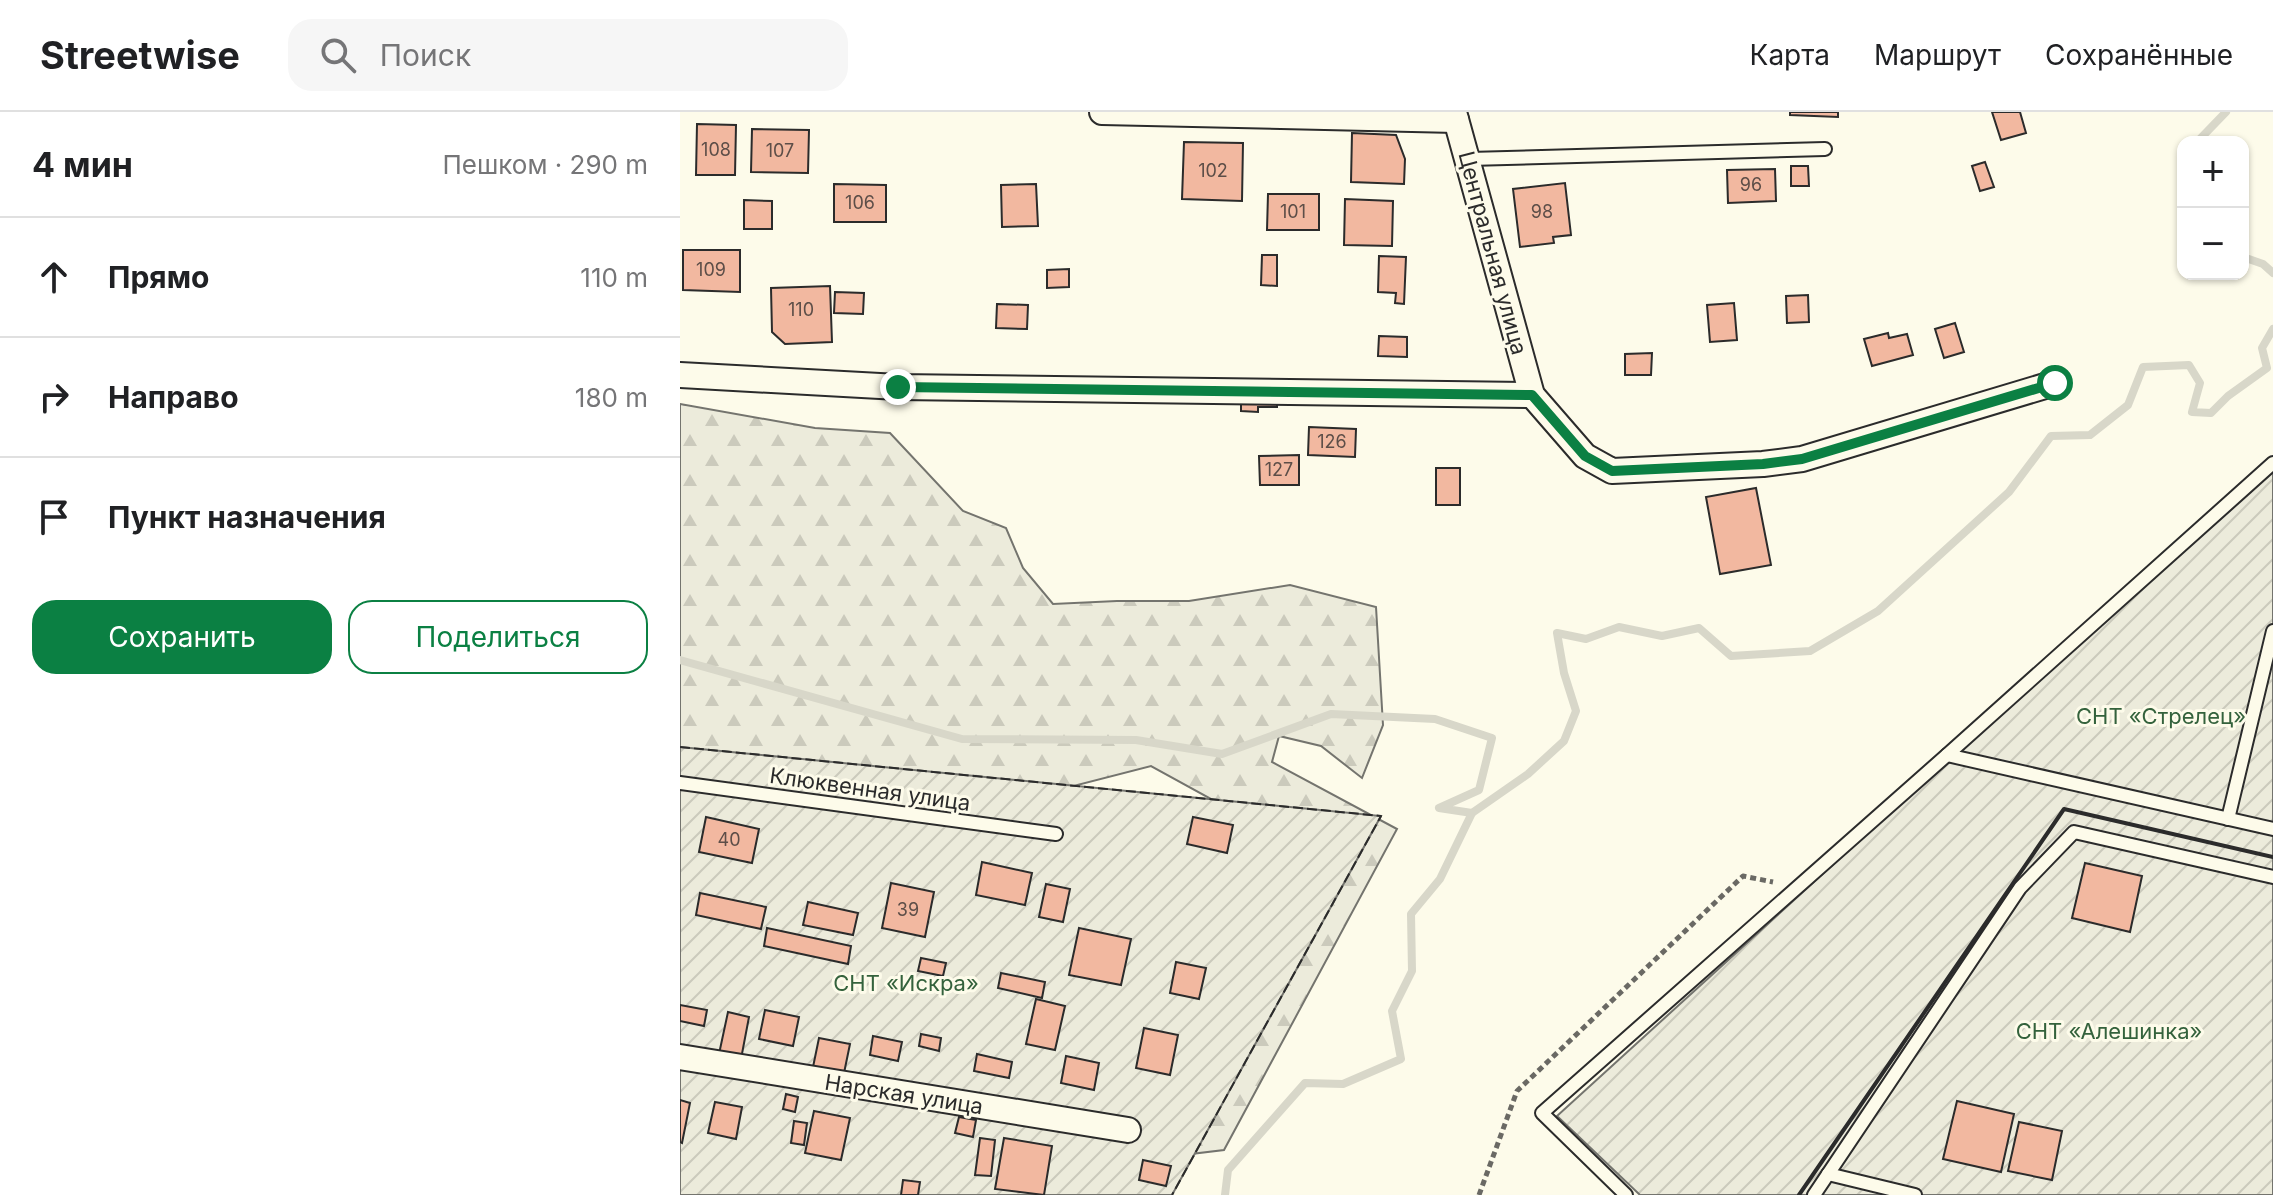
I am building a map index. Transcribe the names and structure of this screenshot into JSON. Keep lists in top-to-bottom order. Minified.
{"streets":{"street":["Центральная улица","Нарская улица"],"lane":["Клюквенная улица"]},"parks":["СНТ «Стрелец»","СНТ «Искра»","СНТ «Алешинка»"],"house_numbers":["108","107","102","96","106","101","98","109","110","126","127","40","39"],"page":{"header":"Streetwise","search":"Поиск","nav":["Карта","Маршрут","Сохранённые"],"heading":["4 мин","Пешком · 290 m"],"map_buttons":["+","−"],"list":[["Прямо","110 m"],["Направо","180 m"],"Пункт назначения"],"buttons":["Сохранить","Поделиться"]}}
